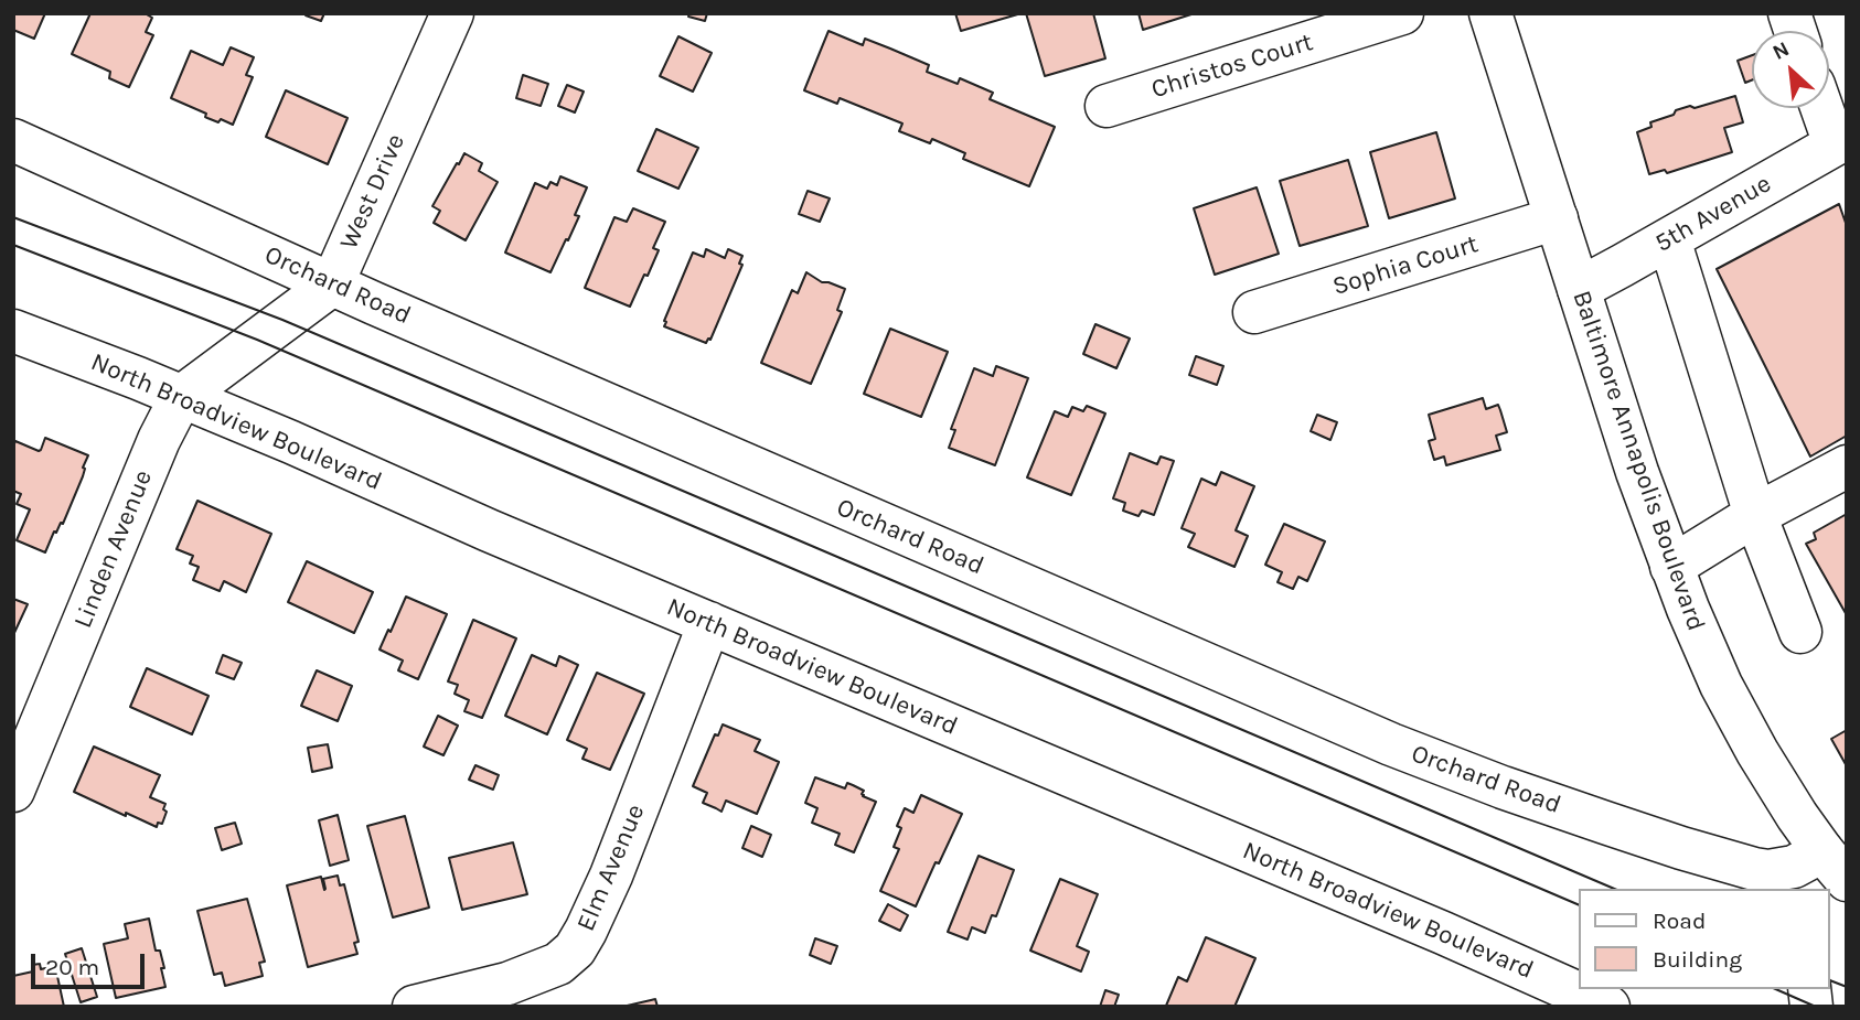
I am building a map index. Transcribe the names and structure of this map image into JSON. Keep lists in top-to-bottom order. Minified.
{"streets":{"street":["Christos Court","West Drive","5th Avenue","Sophia Court","Orchard Road","North Broadview Boulevard","Baltimore Annapolis Boulevard","Linden Avenue","Elm Avenue"]},"crossings":[["West Drive","Orchard Road"],["West Drive","Linden Avenue"],["5th Avenue","Baltimore Annapolis Boulevard"],["Sophia Court","Baltimore Annapolis Boulevard"],["Orchard Road","Baltimore Annapolis Boulevard"],["North Broadview Boulevard","Linden Avenue"],["North Broadview Boulevard","Elm Avenue"]],"legend":["Road","Building"],"scale_bar":"20 m","north":"top left"}
